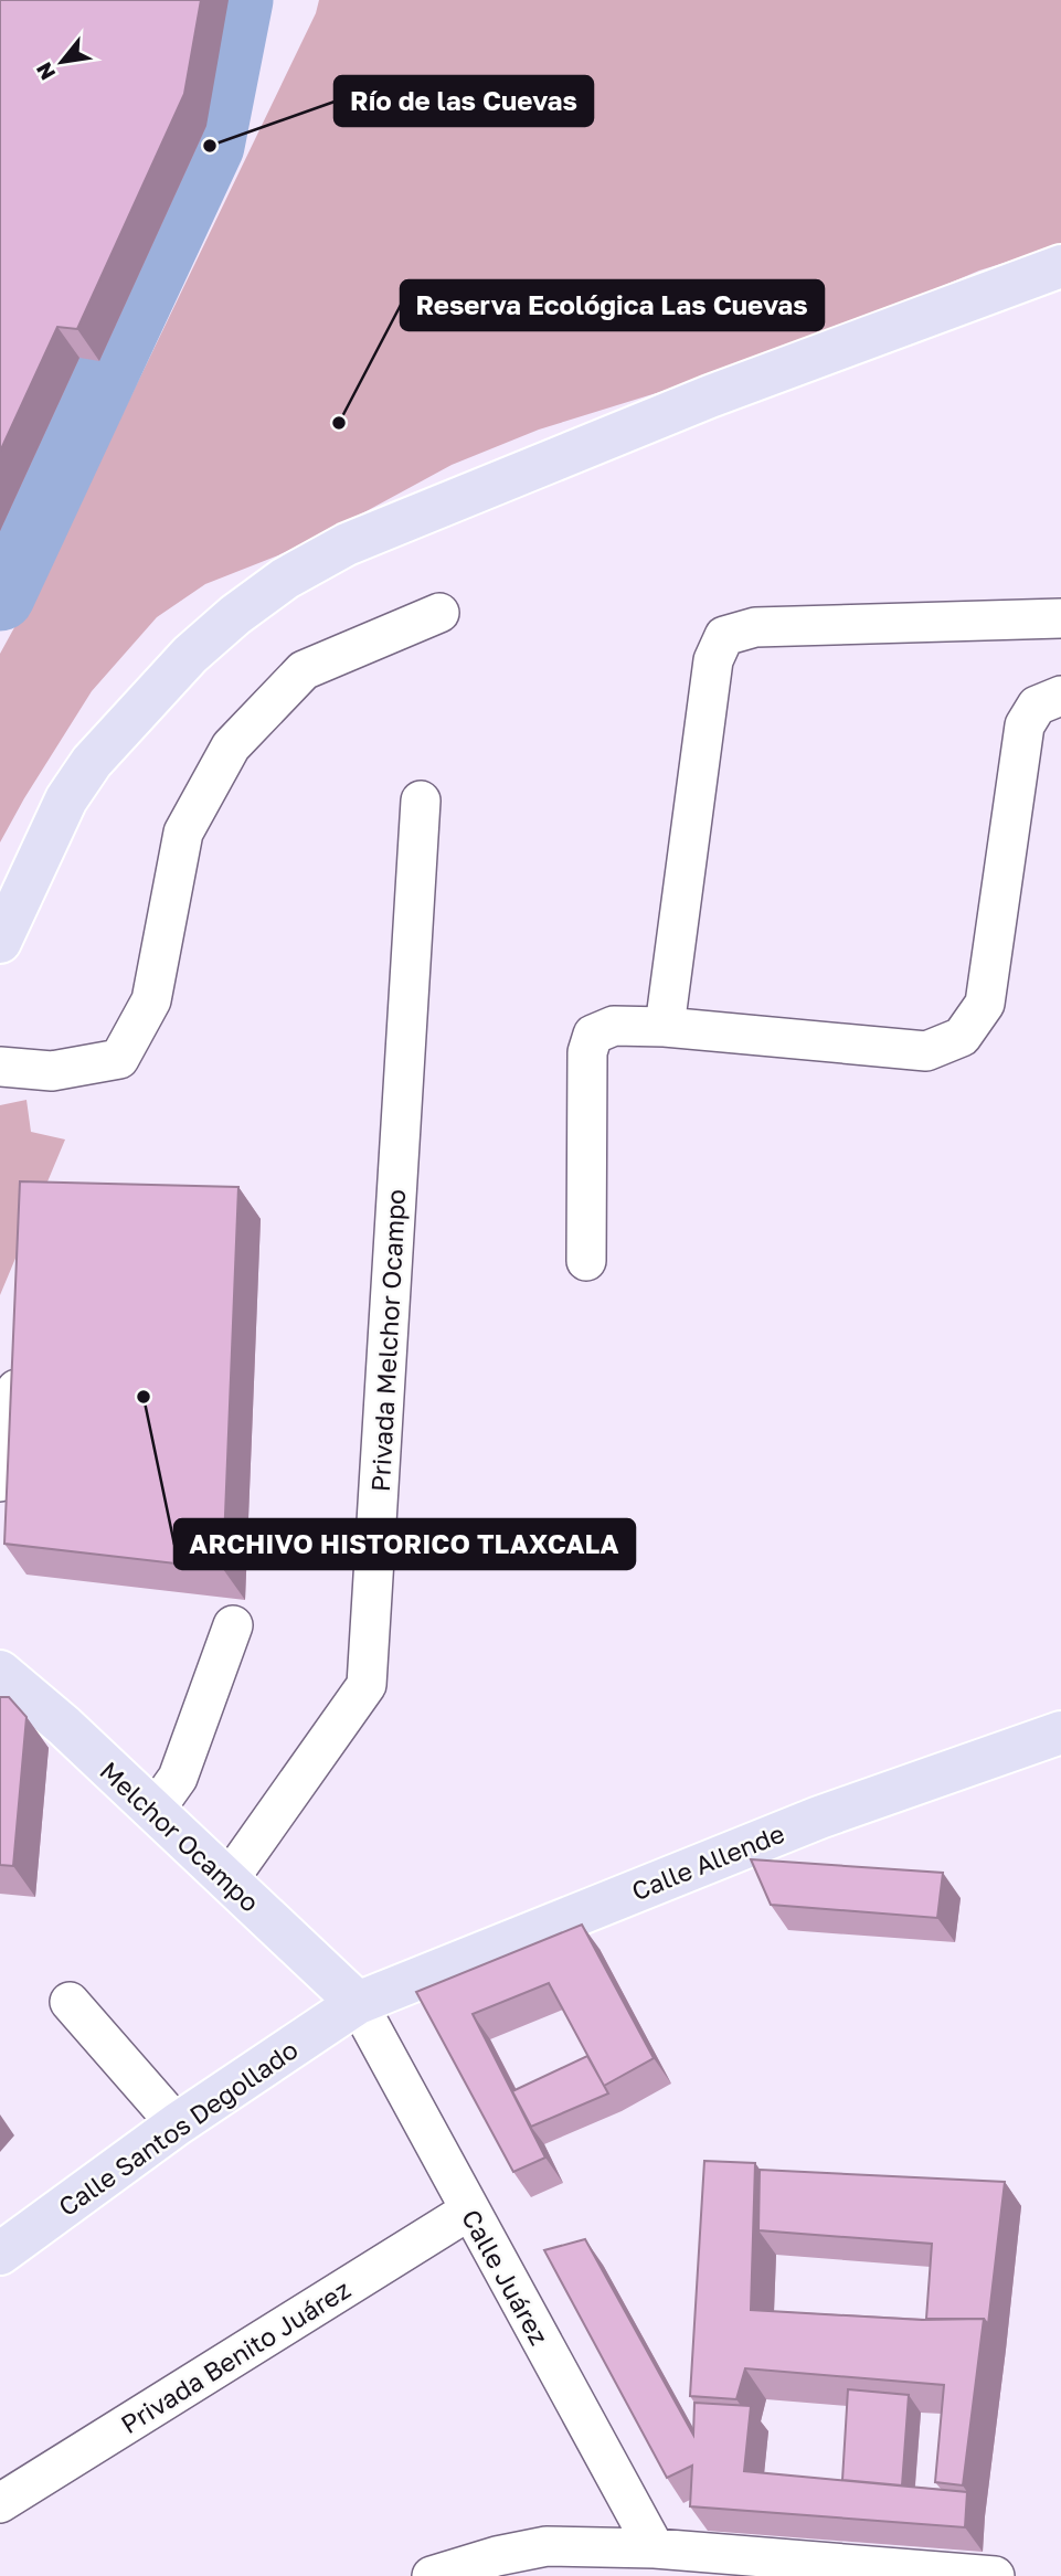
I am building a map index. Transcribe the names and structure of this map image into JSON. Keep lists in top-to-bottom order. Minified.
{"streets":{"main road":["Melchor Ocampo","Calle Allende","Calle Santos Degollado"],"street":["Privada Melchor Ocampo","Calle Juárez","Privada Benito Juárez"]},"crossings":[["Privada Melchor Ocampo","Melchor Ocampo"],["Melchor Ocampo","Calle Allende"],["Melchor Ocampo","Calle Santos Degollado"],["Melchor Ocampo","Calle Juárez"],["Calle Allende","Calle Santos Degollado"],["Calle Allende","Calle Juárez"],["Calle Santos Degollado","Calle Juárez"],["Calle Juárez","Privada Benito Juárez"]],"places":["Río de las Cuevas","Reserva Ecológica Las Cuevas","ARCHIVO HISTORICO TLAXCALA"],"north":"bottom left"}
